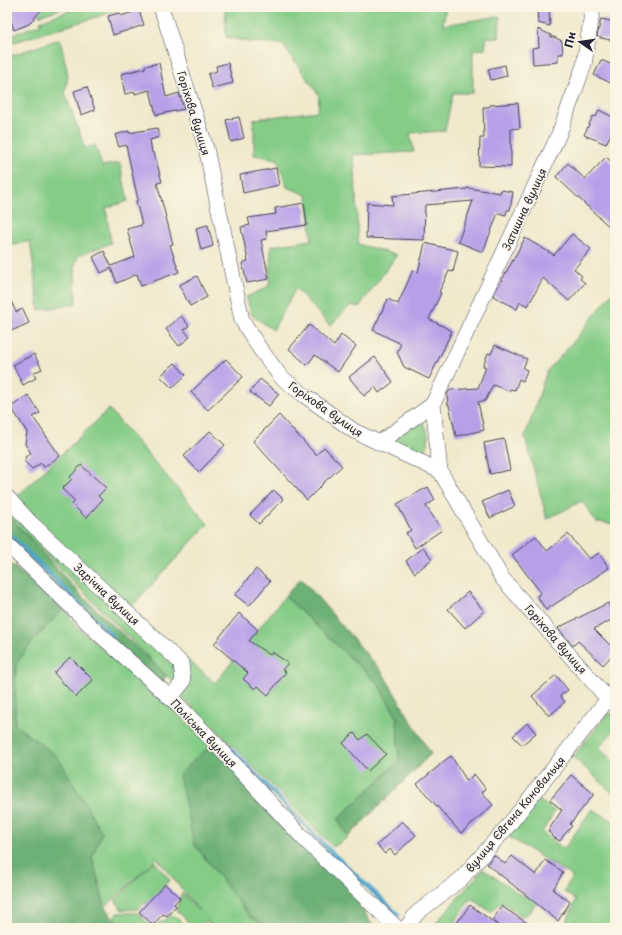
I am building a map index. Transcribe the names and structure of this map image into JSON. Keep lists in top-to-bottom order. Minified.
{"streets":{"street":["Горіхова вулиця","Затишна вулиця","Зарічна вулиця","Поліська вулиця","вулиця Євгена Коновальця"]},"crossings":[["Горіхова вулиця","Затишна вулиця"],["Горіхова вулиця","вулиця Євгена Коновальця"],["Зарічна вулиця","Поліська вулиця"]],"north":"left"}
